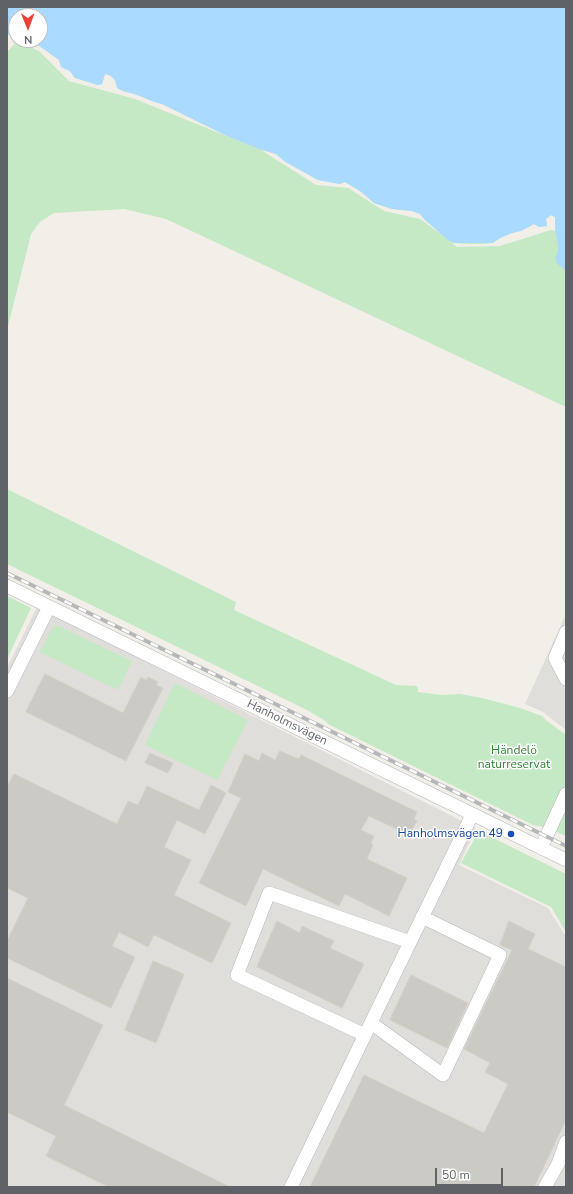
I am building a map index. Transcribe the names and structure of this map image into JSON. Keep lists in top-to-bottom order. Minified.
{"streets":{"street":["Hanholmsvägen"]},"parks":["Händelö naturreservat"],"places":["Hanholmsvägen 49"],"scale_bar":"50 m","north":"bottom"}
